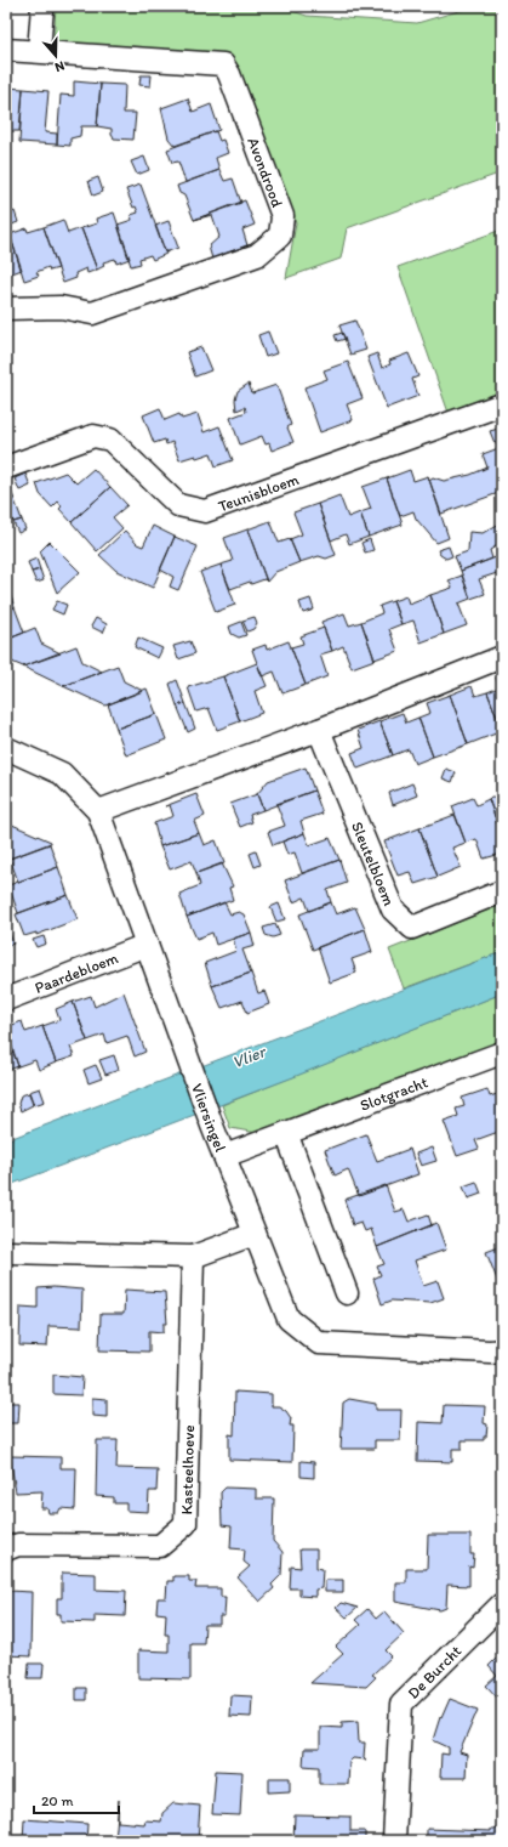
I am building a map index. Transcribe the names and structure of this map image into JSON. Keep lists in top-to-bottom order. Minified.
{"streets":{"street":["Avondrood","Teunisbloem","Sleutelbloem","Paardebloem","Slotgracht","Vliersingel","Kasteelhoeve","De Burcht"]},"crossings":[["Paardebloem","Vliersingel"],["Slotgracht","Vliersingel"]],"water":["Vlier"],"scale_bar":"20 m","north":"bottom"}
